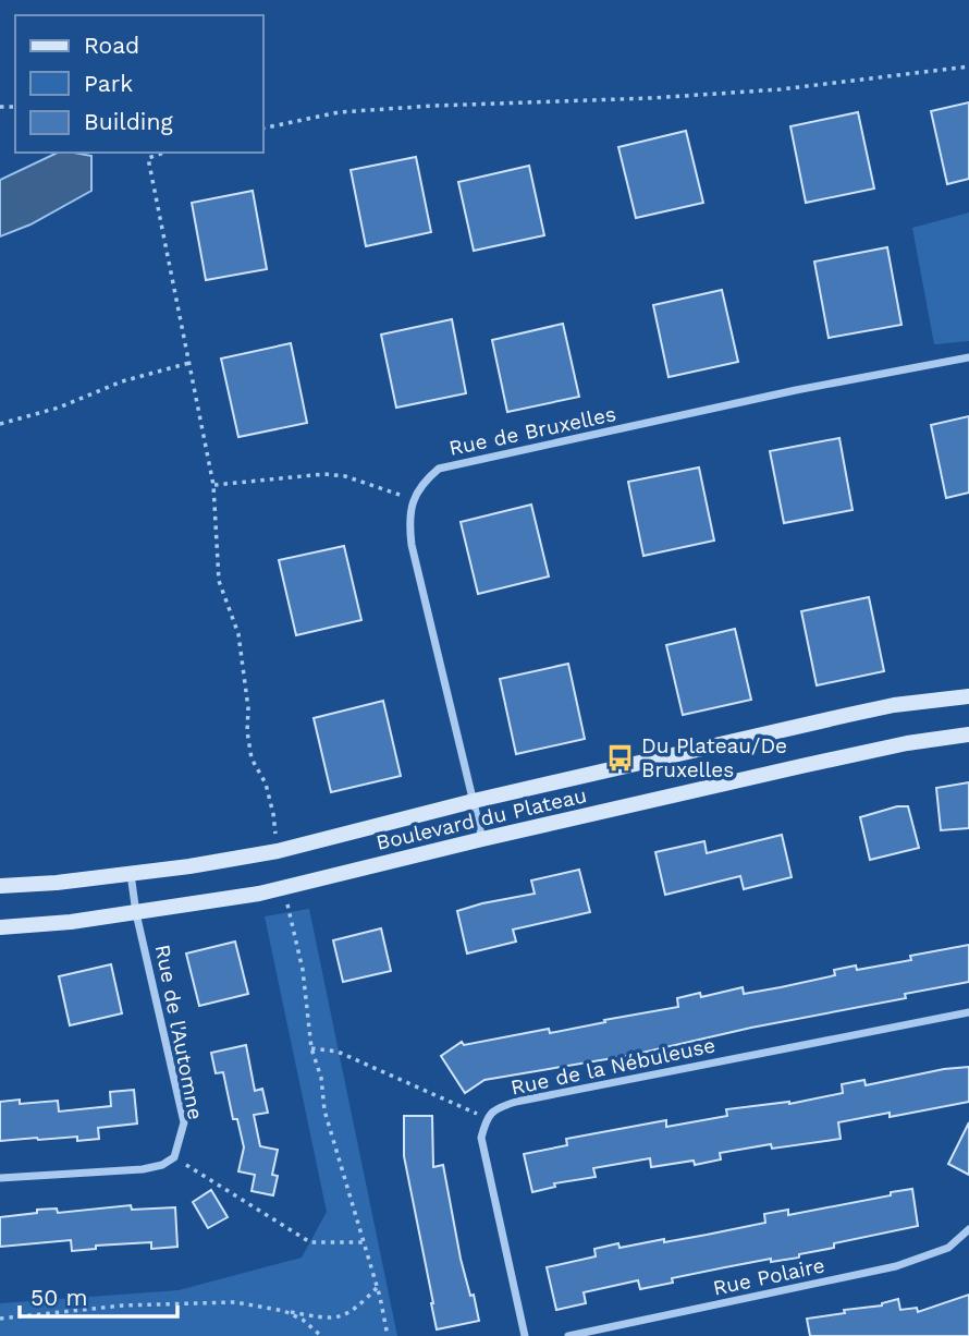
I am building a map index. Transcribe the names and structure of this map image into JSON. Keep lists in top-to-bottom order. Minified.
{"streets":{"main road":["Boulevard du Plateau"],"street":["Rue de Bruxelles","Rue de l'Automne","Rue de la Nébuleuse","Rue Polaire"]},"crossings":[["Boulevard du Plateau","Rue de l'Automne"]],"places":{"bus stop":["Du Plateau/De Bruxelles"]},"legend":["Road","Park","Building"],"scale_bar":"50 m"}
